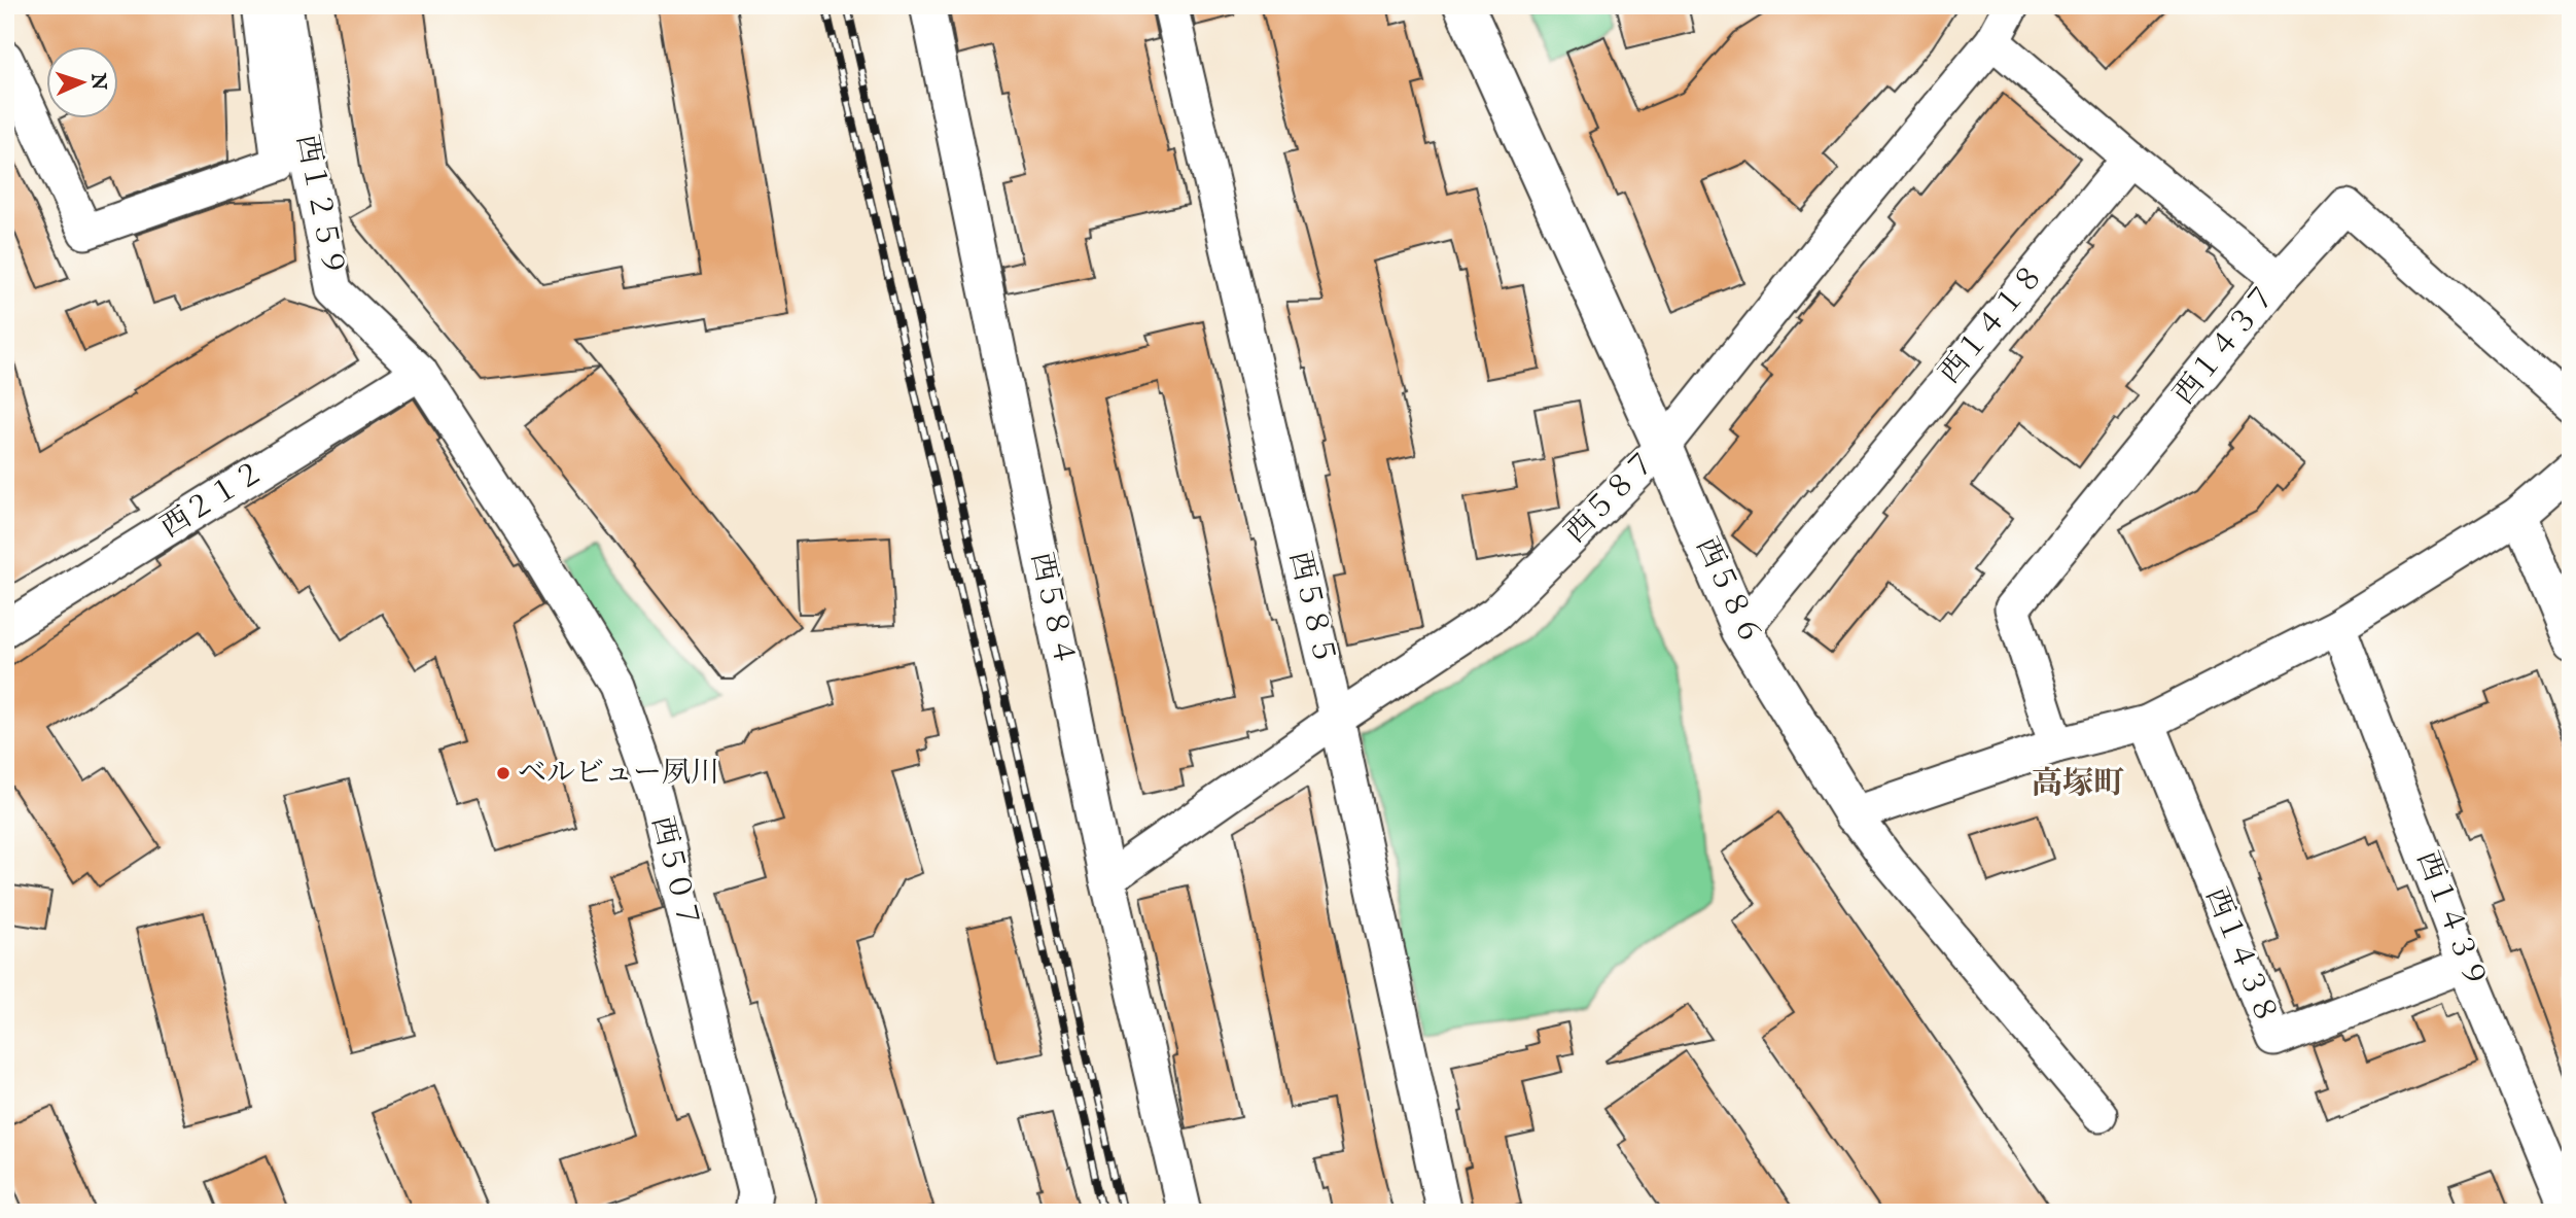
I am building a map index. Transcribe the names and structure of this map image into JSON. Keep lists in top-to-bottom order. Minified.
{"streets":{"street":["西１２５９","西１４１８","西１４３７","西５８７","西２１２","西５８６","西５８５","西５８４","西５０７","西１４３９","西１４３８"]},"crossings":[["西１２５９","西２１２"],["西１２５９","西５０７"],["西１４１８","西５８６"],["西５８７","西５８６"],["西５８７","西５８５"],["西５８７","西５８４"],["西２１２","西５０７"],["西１４３９","西１４３８"]],"districts":["高塚町"],"places":["ベルビュー夙川"],"north":"right"}
